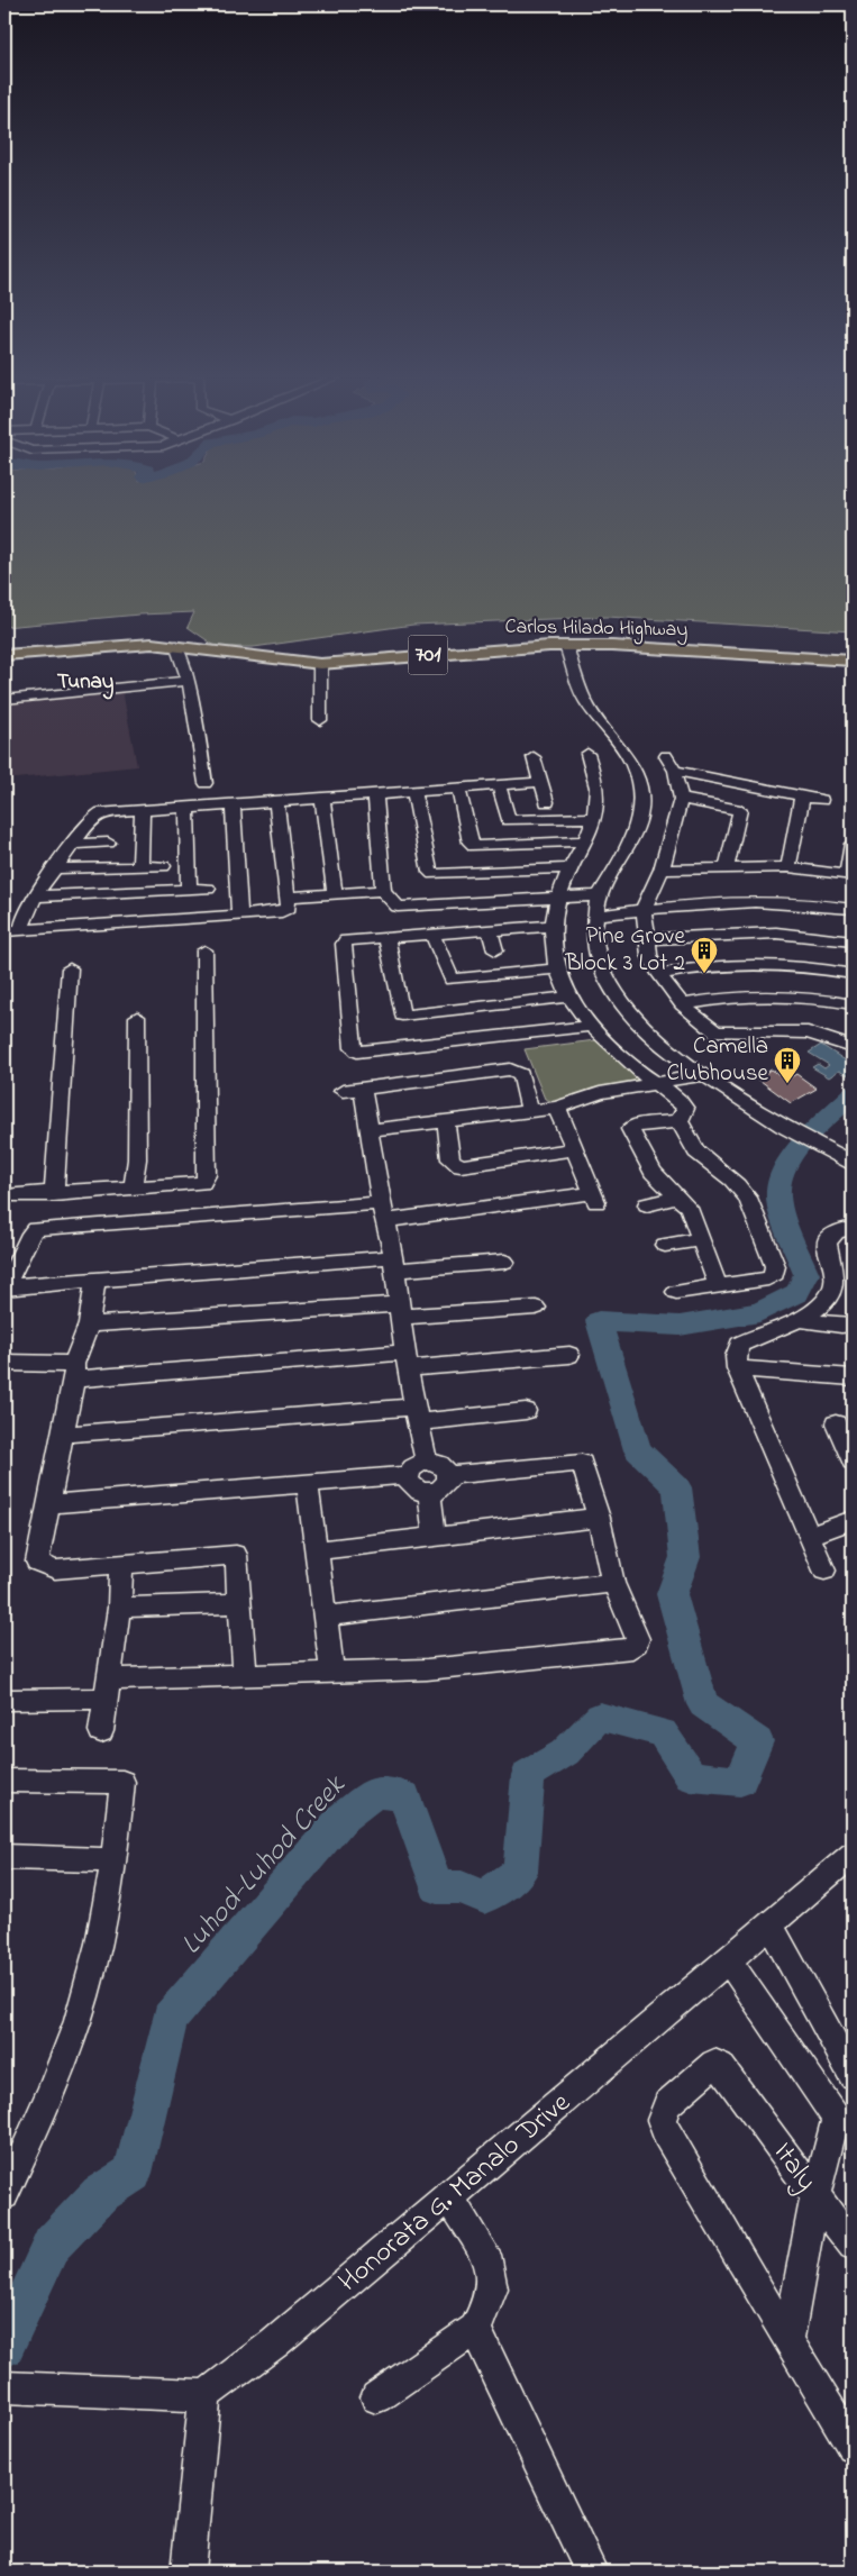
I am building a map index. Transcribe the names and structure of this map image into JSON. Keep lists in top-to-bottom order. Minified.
{"streets":{"main road":["Carlos Hilado Highway","701"],"street":["Italy","Honorata G. Manalo Drive"]},"districts":["Tunay"],"water":["Luhod-Luhod Creek"],"places":{"building":["Pine Grove Block 3 Lot 2","Camella Clubhouse"]}}
